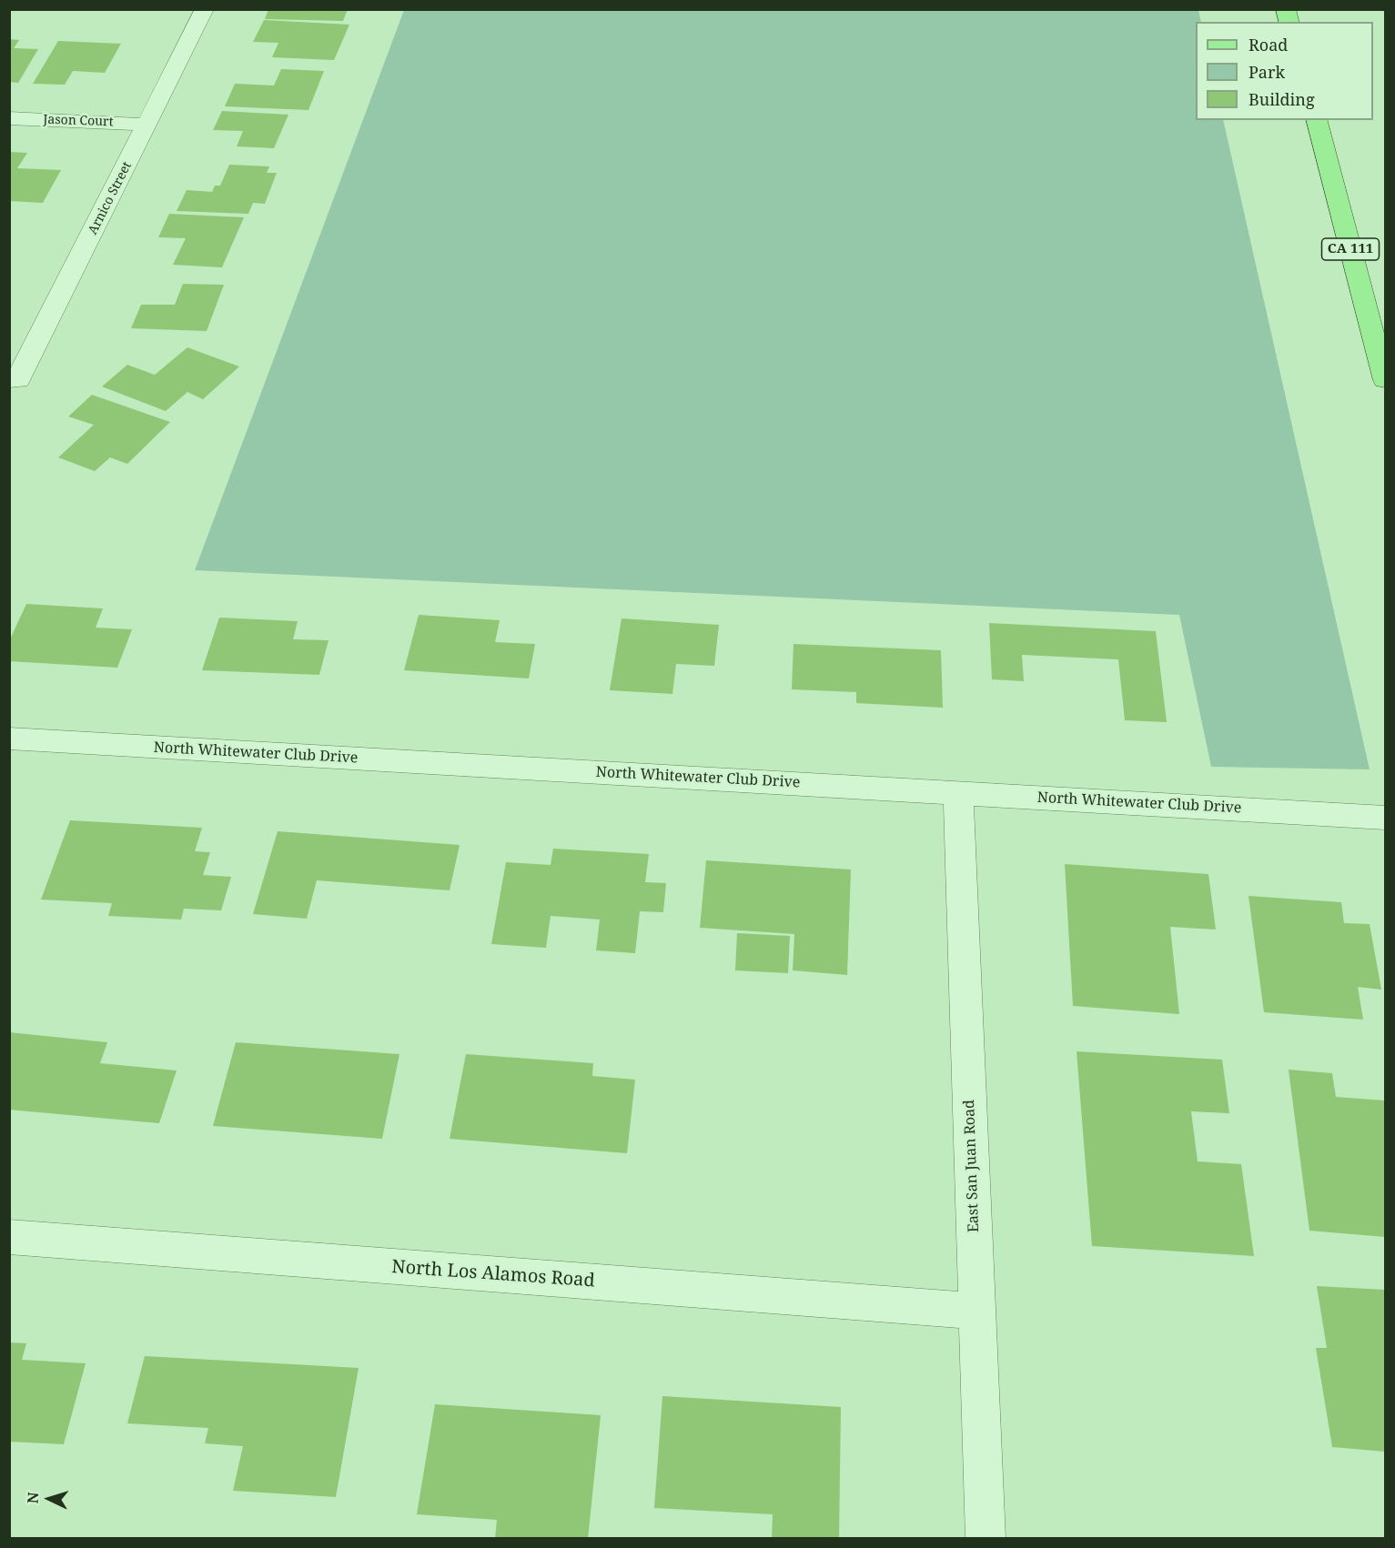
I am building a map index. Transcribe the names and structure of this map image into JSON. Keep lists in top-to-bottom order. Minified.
{"streets":{"main road":["CA 111"],"street":["Jason Court","Arnico Street","North Whitewater Club Drive","East San Juan Road","North Los Alamos Road"]},"crossings":[["Jason Court","Arnico Street"],["North Whitewater Club Drive","East San Juan Road"],["East San Juan Road","North Los Alamos Road"]],"legend":["Road","Park","Building"],"north":"left"}
